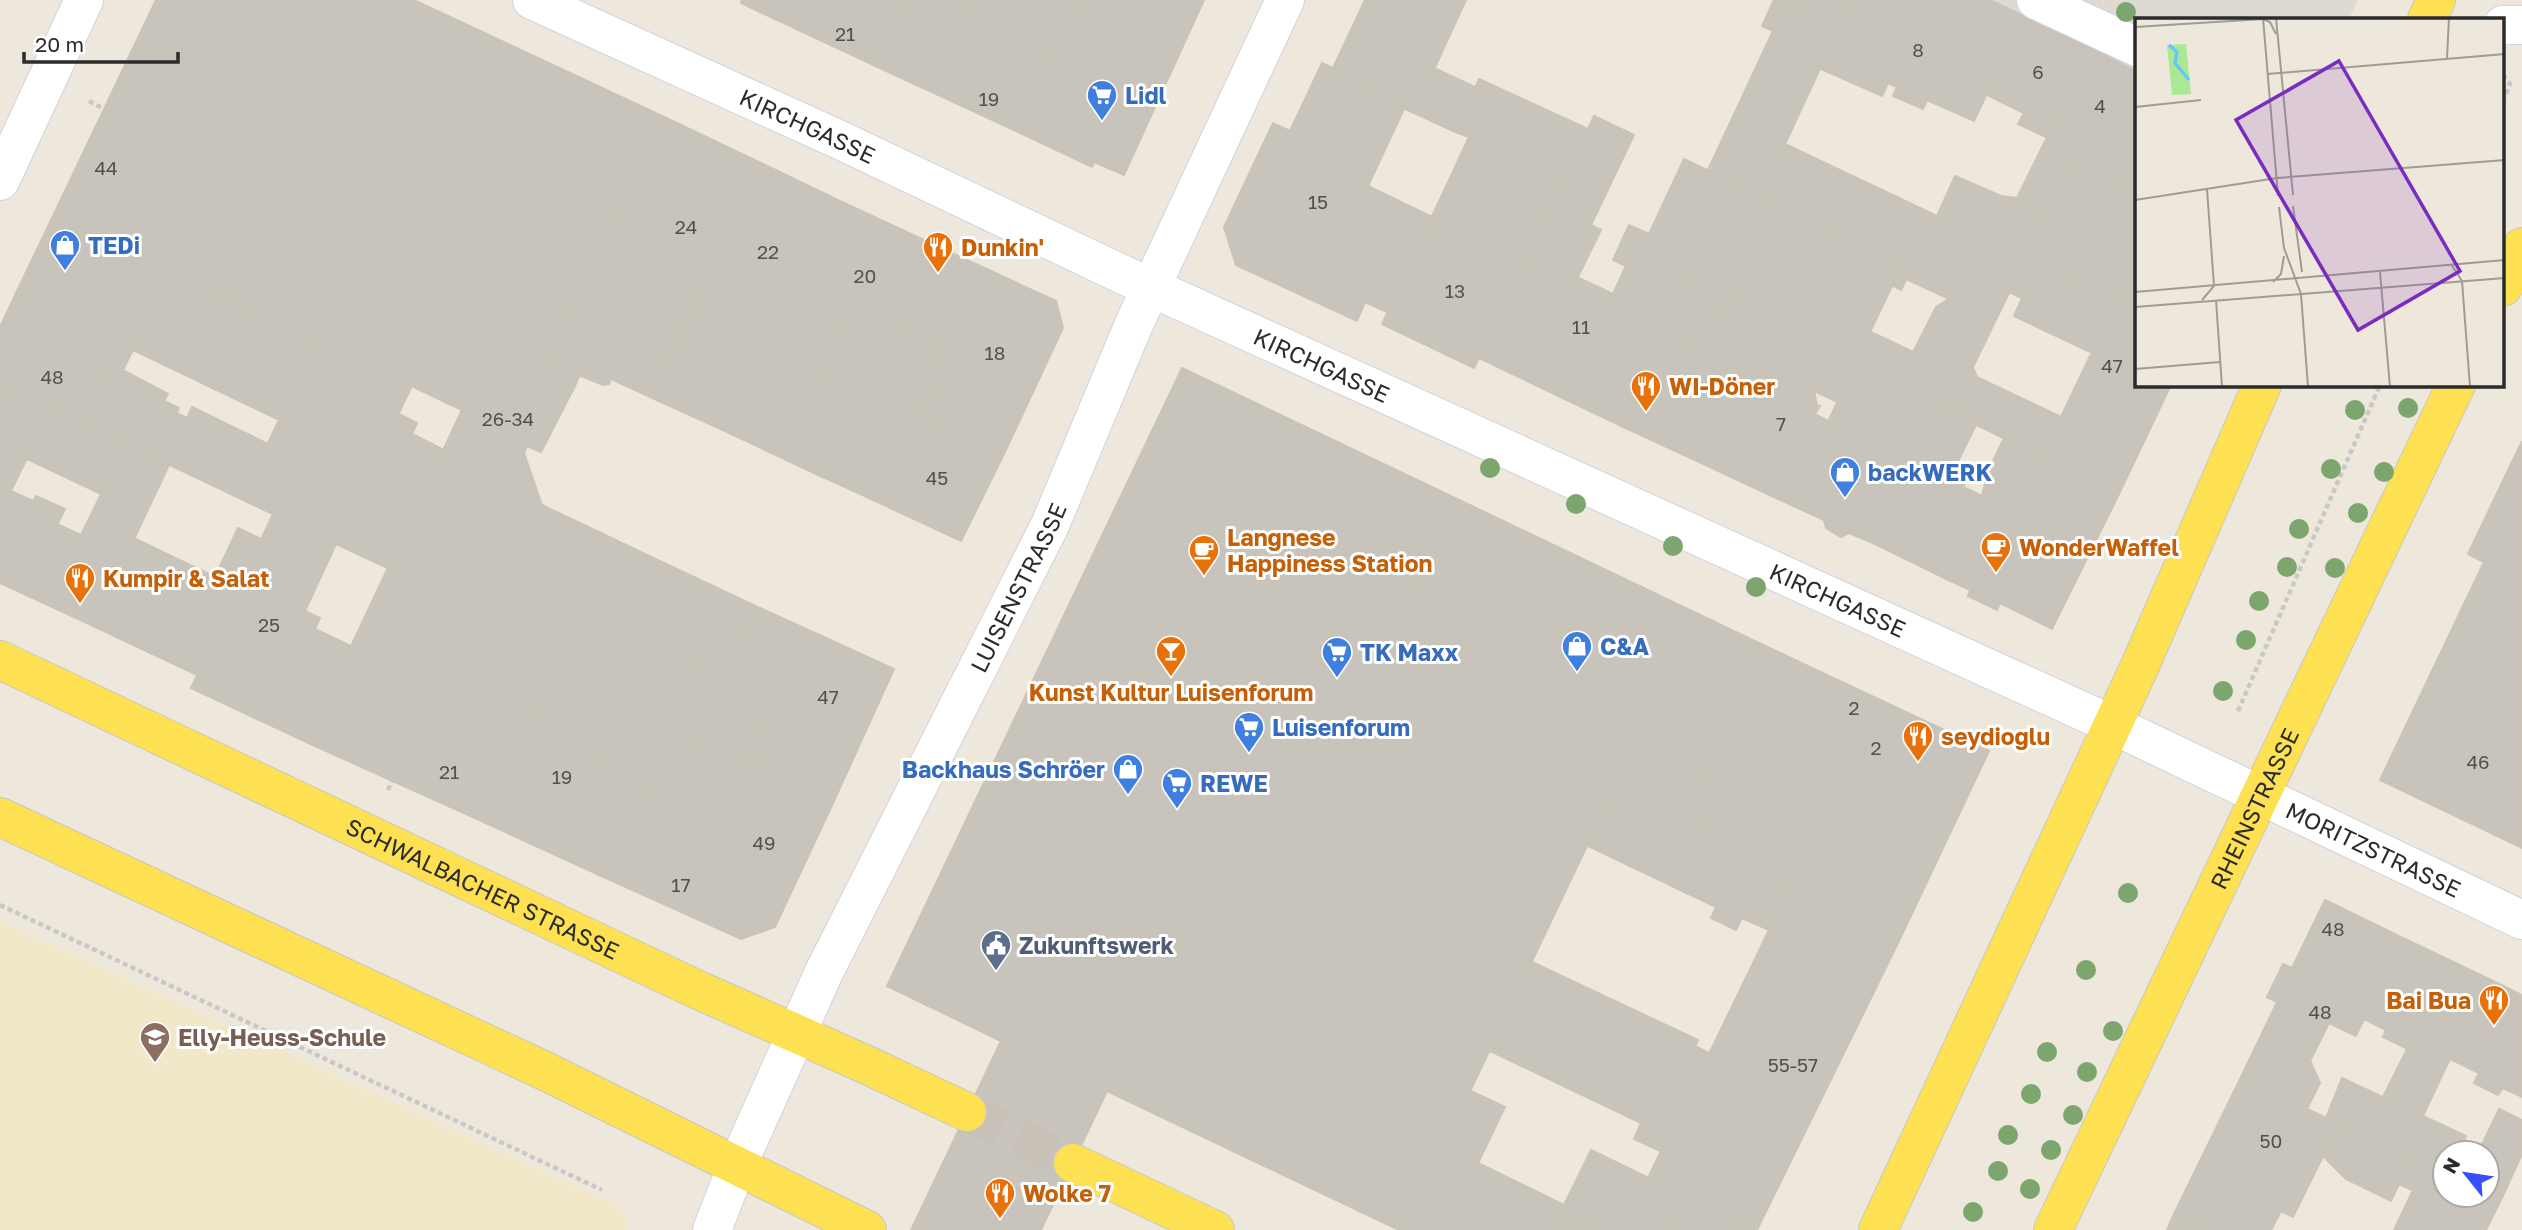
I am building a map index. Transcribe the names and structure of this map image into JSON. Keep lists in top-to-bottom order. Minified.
{"streets":{"main road":["RHEINSTRASSE","SCHWALBACHER STRASSE"],"street":["KIRCHGASSE","LUISENSTRASSE","MORITZSTRASSE"]},"crossings":[["KIRCHGASSE","LUISENSTRASSE"],["KIRCHGASSE","MORITZSTRASSE"],["LUISENSTRASSE","SCHWALBACHER STRASSE"],["RHEINSTRASSE","MORITZSTRASSE"]],"places":{"supermarket":["Lidl","TK Maxx","Luisenforum","REWE"],"shop":["TEDi","backWERK","C&A","Backhaus Schröer"],"restaurant":["Dunkin'","WI-Döner","Kumpir & Salat","seydioglu","Bai Bua","Wolke 7"],"cafe":["WonderWaffel","Langnese Happiness Station"],"bar":["Kunst Kultur Luisenforum"],"public building":["Zukunftswerk"],"school or university":["Elly-Heuss-Schule"]},"house_numbers":["21","8","6","19","4","44","15","24","22","20","13","11","18","47","48","26-34","7","45","25","47","2","2","46","21","19","49","17","48","48","55-57","50"],"scale_bar":"20 m","north":"top left"}
